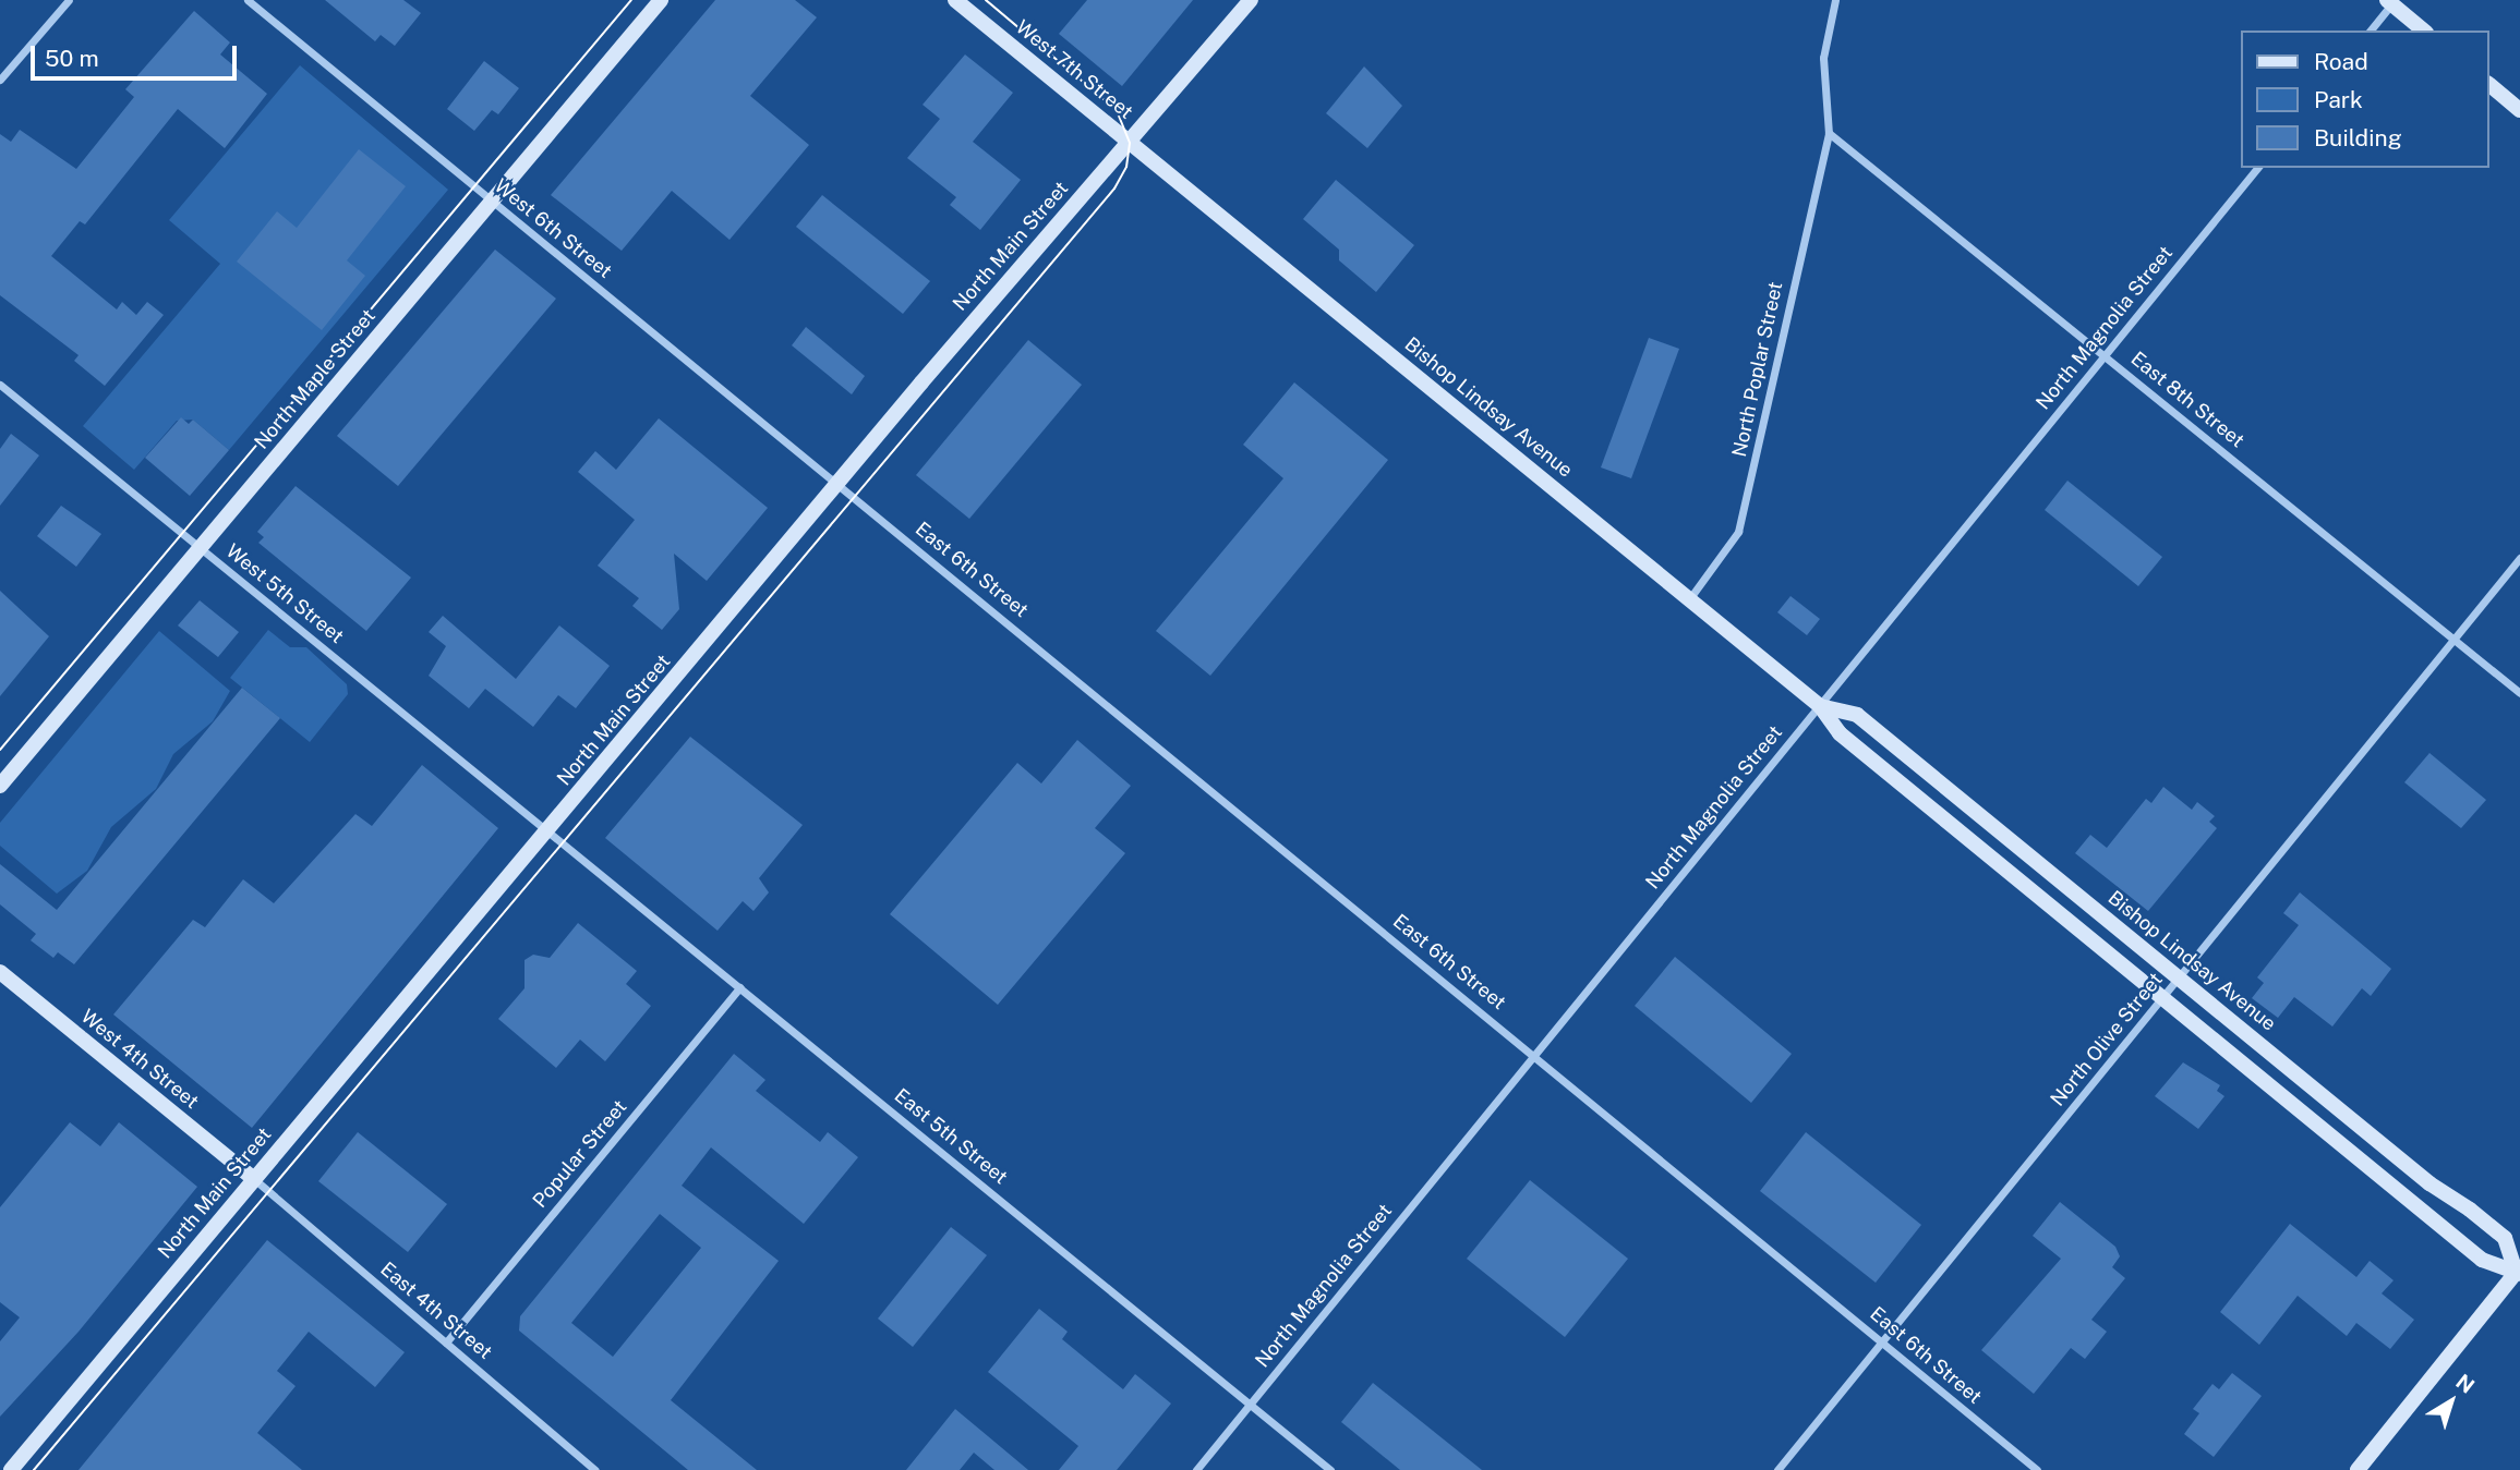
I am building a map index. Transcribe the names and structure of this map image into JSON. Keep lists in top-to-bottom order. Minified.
{"streets":{"main road":["West 7th Street","North Main Street","North Maple Street","Bishop Lindsay Avenue","West 4th Street"],"street":["West 6th Street","North Magnolia Street","North Poplar Street","East 8th Street","East 6th Street","West 5th Street","North Olive Street","East 5th Street","Popular Street","East 4th Street"]},"crossings":[["West 7th Street","North Main Street"],["West 7th Street","Bishop Lindsay Avenue"],["West 6th Street","North Main Street"],["West 6th Street","North Maple Street"],["West 6th Street","East 6th Street"],["North Main Street","Bishop Lindsay Avenue"],["North Main Street","East 6th Street"],["North Main Street","West 5th Street"],["North Main Street","West 4th Street"],["North Main Street","East 5th Street"],["North Main Street","East 4th Street"],["North Magnolia Street","East 8th Street"],["North Magnolia Street","Bishop Lindsay Avenue"],["North Magnolia Street","East 6th Street"],["North Magnolia Street","East 5th Street"],["North Poplar Street","East 8th Street"],["North Poplar Street","Bishop Lindsay Avenue"],["North Maple Street","West 5th Street"],["East 8th Street","North Olive Street"],["Bishop Lindsay Avenue","North Olive Street"],["East 6th Street","North Olive Street"],["West 5th Street","East 5th Street"],["West 4th Street","East 4th Street"],["East 5th Street","Popular Street"],["Popular Street","East 4th Street"]],"legend":["Road","Park","Building"],"scale_bar":"50 m","north":"top right"}
